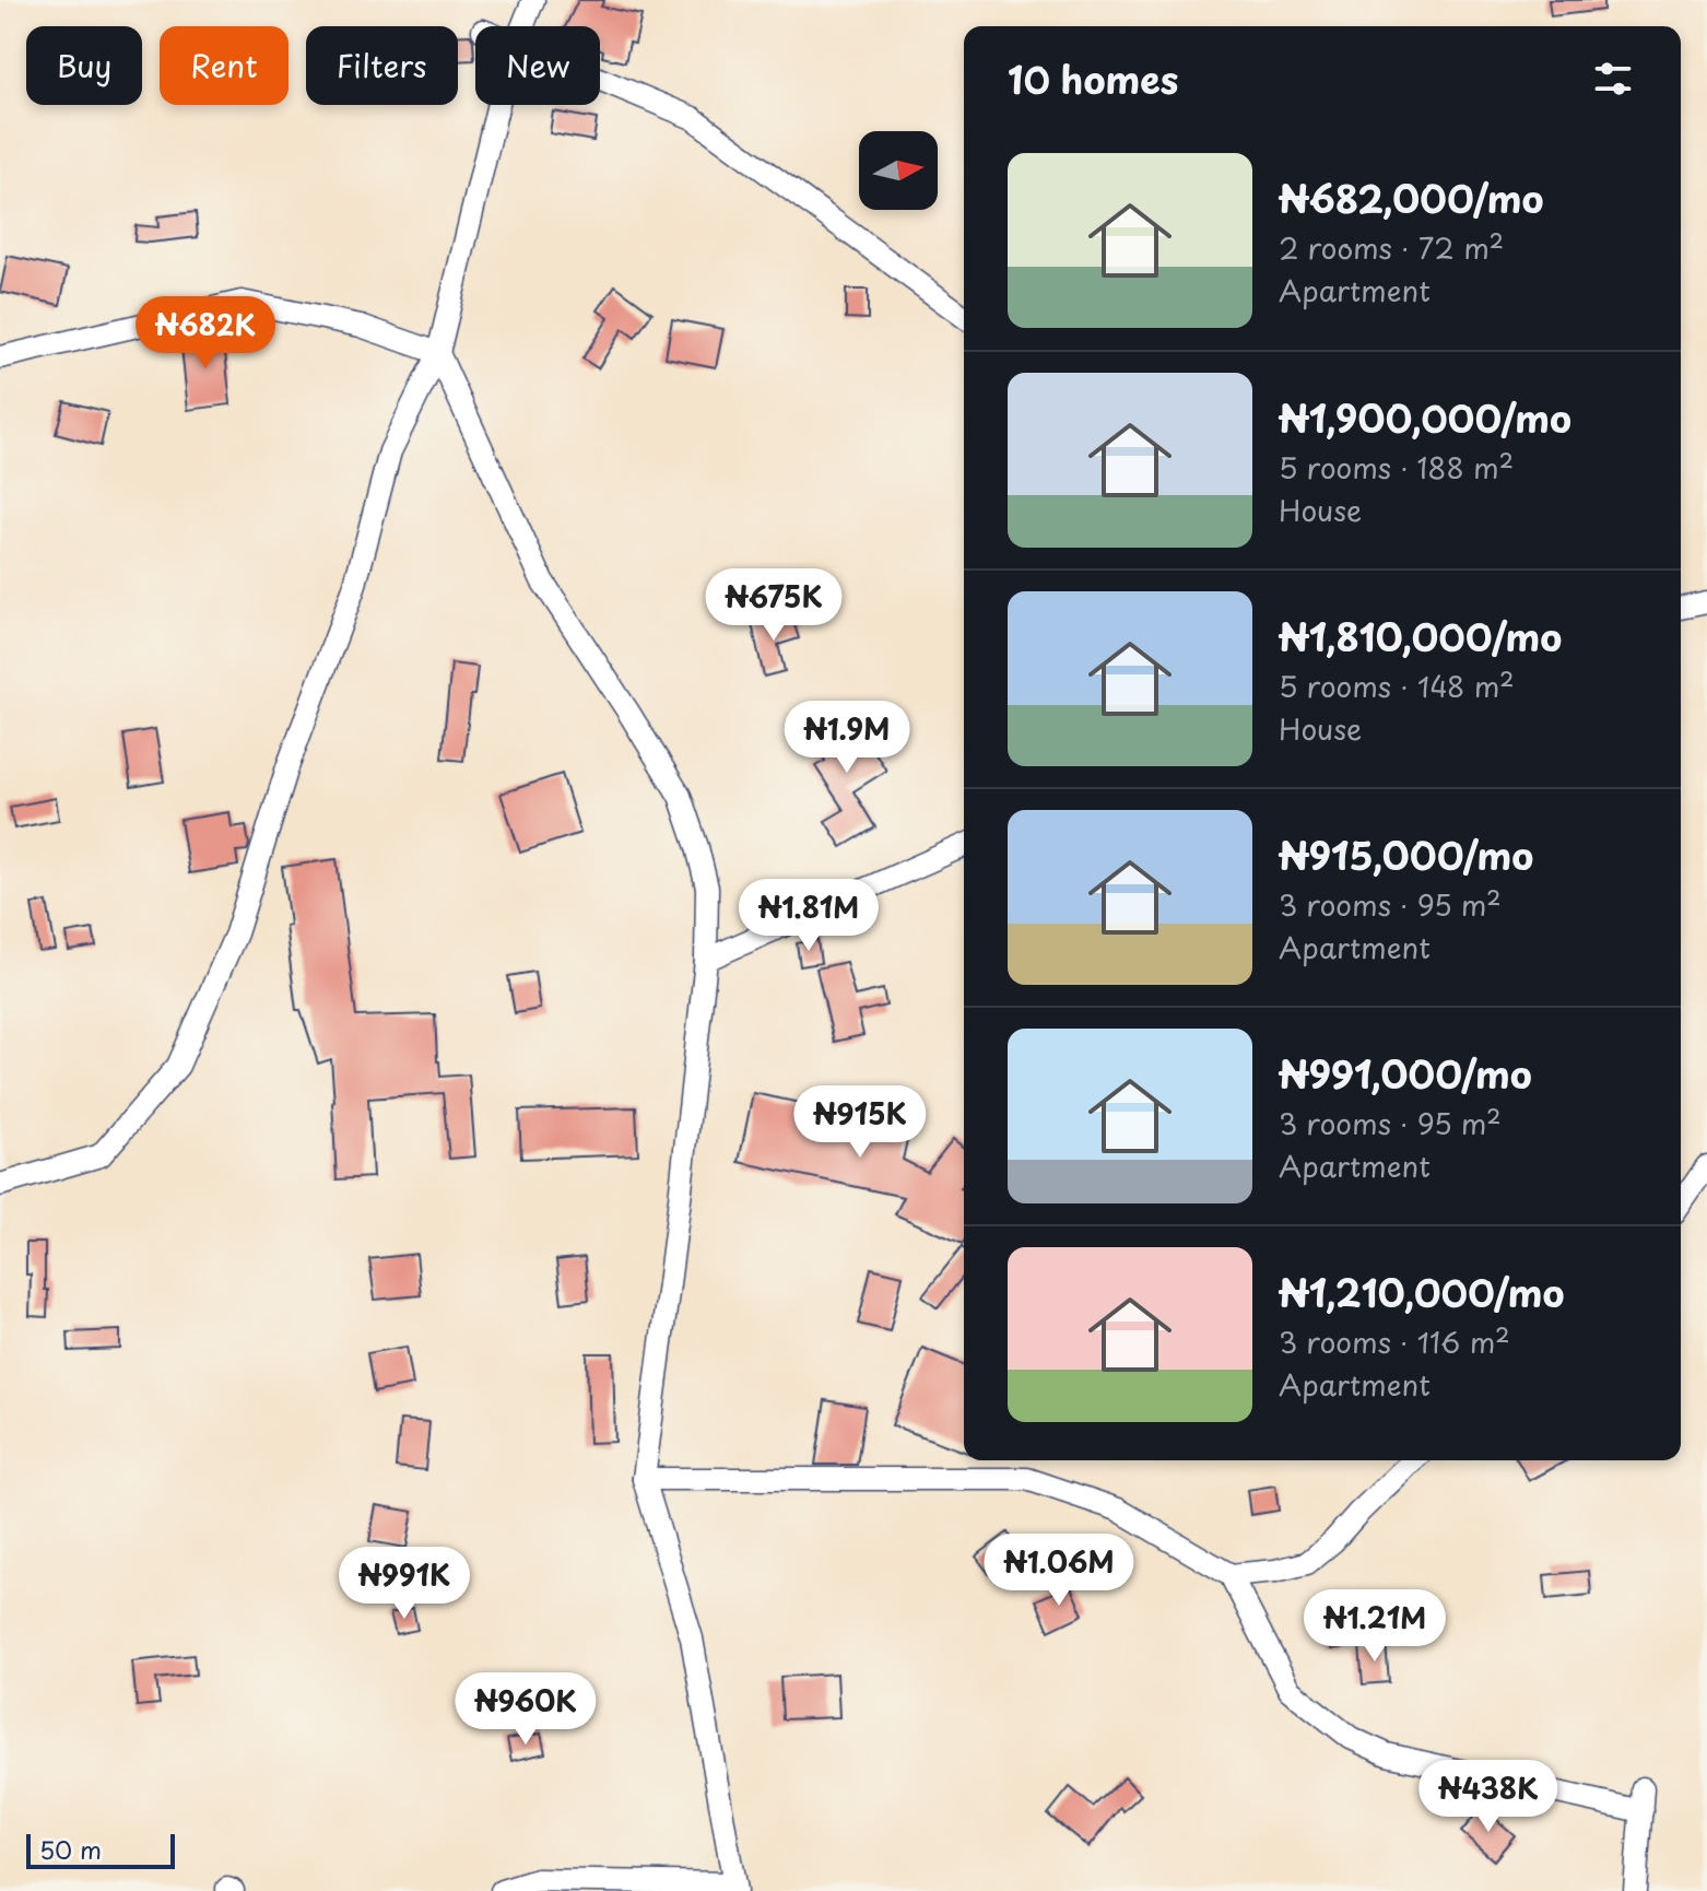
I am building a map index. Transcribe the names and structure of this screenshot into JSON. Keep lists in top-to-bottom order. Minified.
{"scale_bar":"50 m","north":"right","page":{"chip":["Buy","Rent","Filters","New"],"heading":"10 homes","list":[{"name":"₦682,000/mo","note":"2 rooms · 72 m² · Apartment"},{"name":"₦1,900,000/mo","note":"5 rooms · 188 m² · House"},{"name":"₦1,810,000/mo","note":"5 rooms · 148 m² · House"},{"name":"₦915,000/mo","note":"3 rooms · 95 m² · Apartment"},{"name":"₦991,000/mo","note":"3 rooms · 95 m² · Apartment"},{"name":"₦1,210,000/mo","note":"3 rooms · 116 m² · Apartment"}],"price":["₦682K","₦675K","₦1.9M","₦1.81M","₦915K","₦1.06M","₦991K","₦1.21M","₦960K","₦438K"],"scale":"50 m"}}
